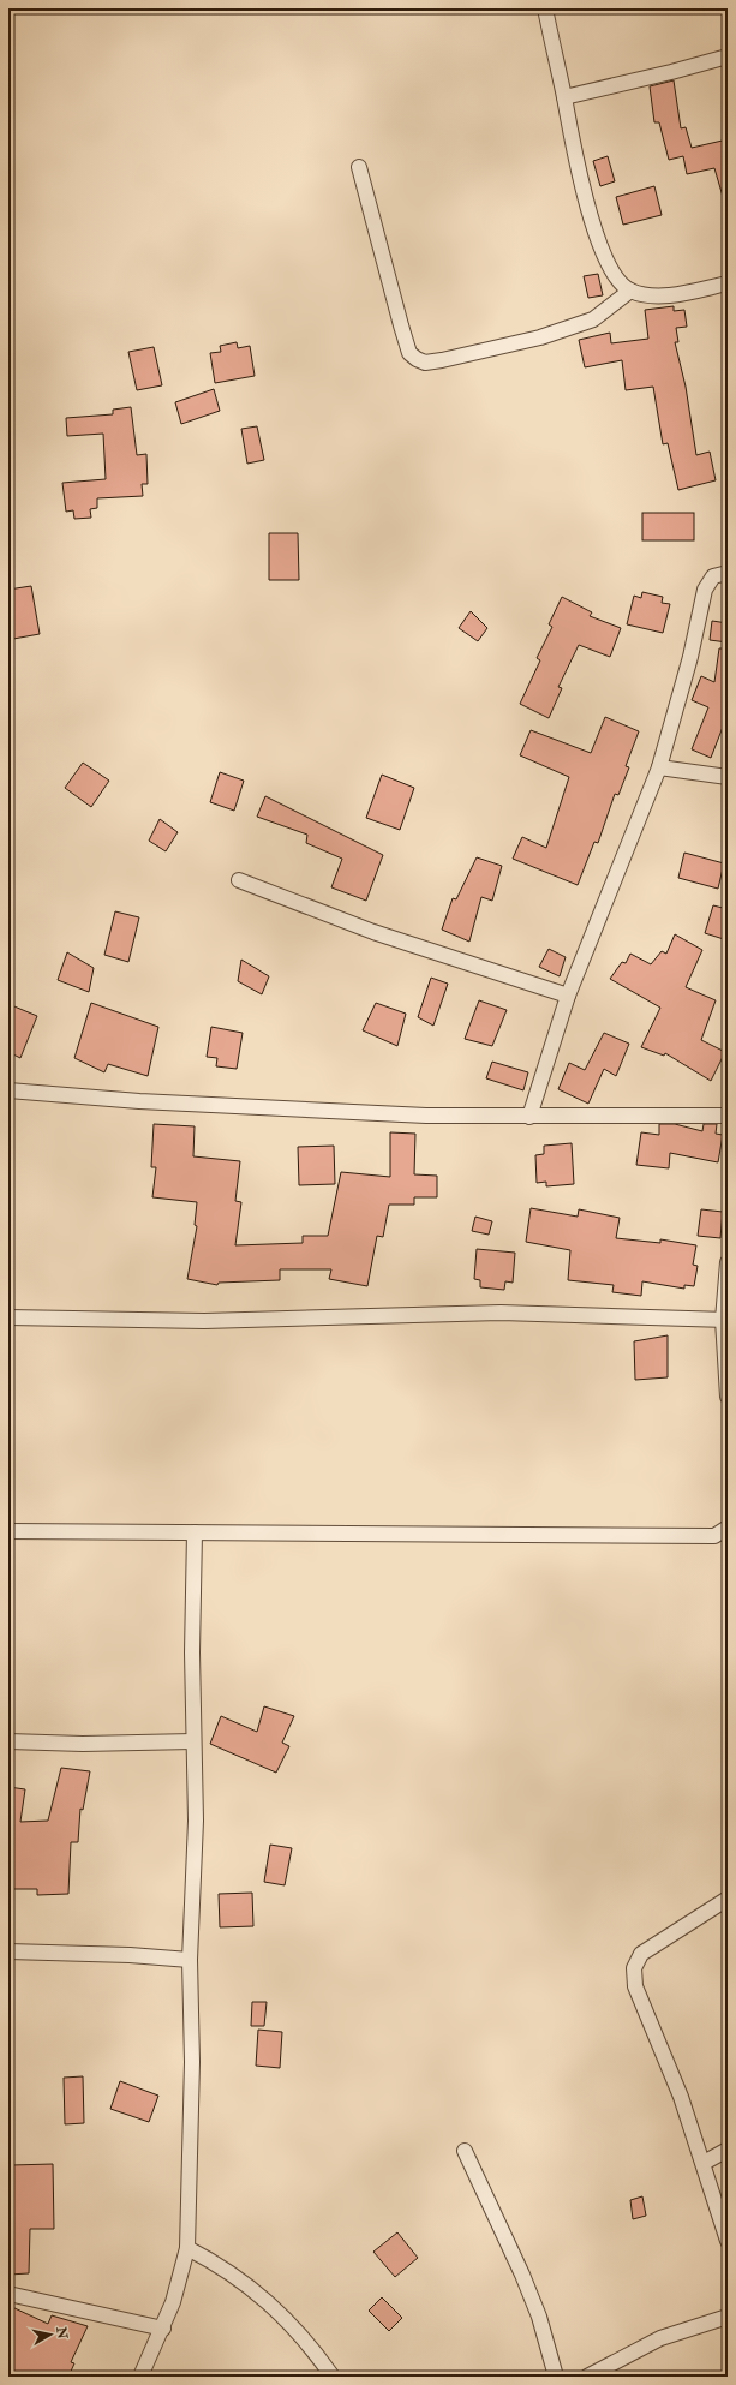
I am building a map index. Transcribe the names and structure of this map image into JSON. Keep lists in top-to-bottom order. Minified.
{"north":"right"}
